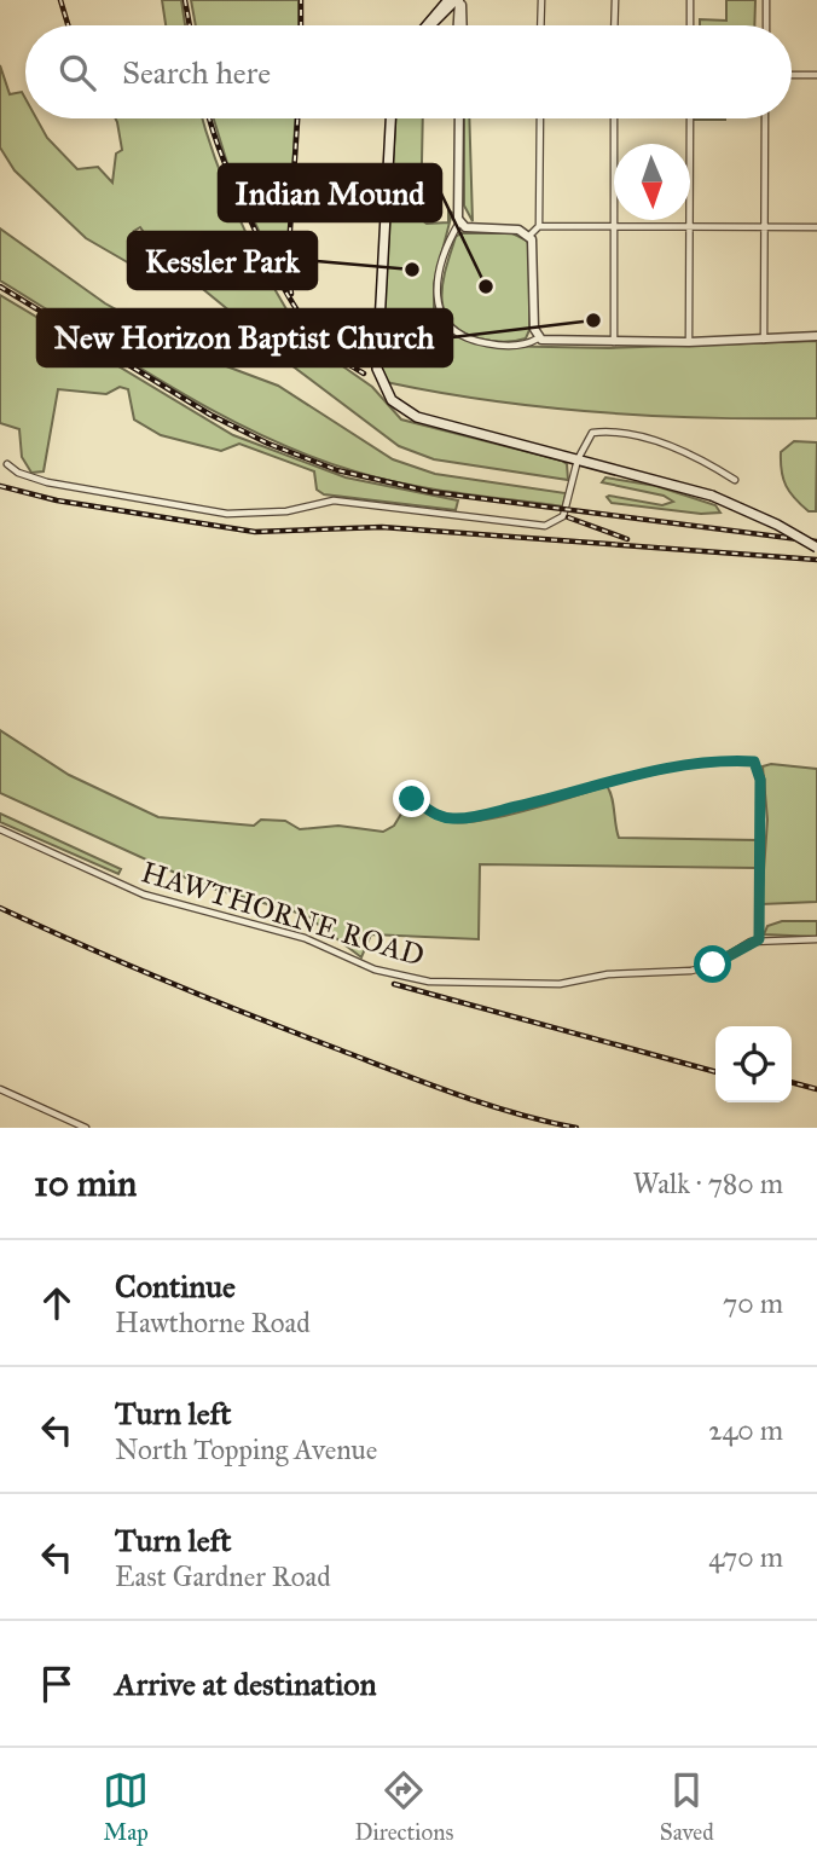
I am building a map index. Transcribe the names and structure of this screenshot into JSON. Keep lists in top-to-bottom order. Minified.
{"streets":{"street":["HAWTHORNE ROAD"]},"places":["Kessler Park","Indian Mound","New Horizon Baptist Church"],"north":"bottom","page":{"search":"Search here","heading":["10 min","Walk · 780 m"],"list":[["Continue","Hawthorne Road","70 m"],["Turn left","North Topping Avenue","240 m"],["Turn left","East Gardner Road","470 m"],"Arrive at destination"],"nav":["Map","Directions","Saved"]}}
